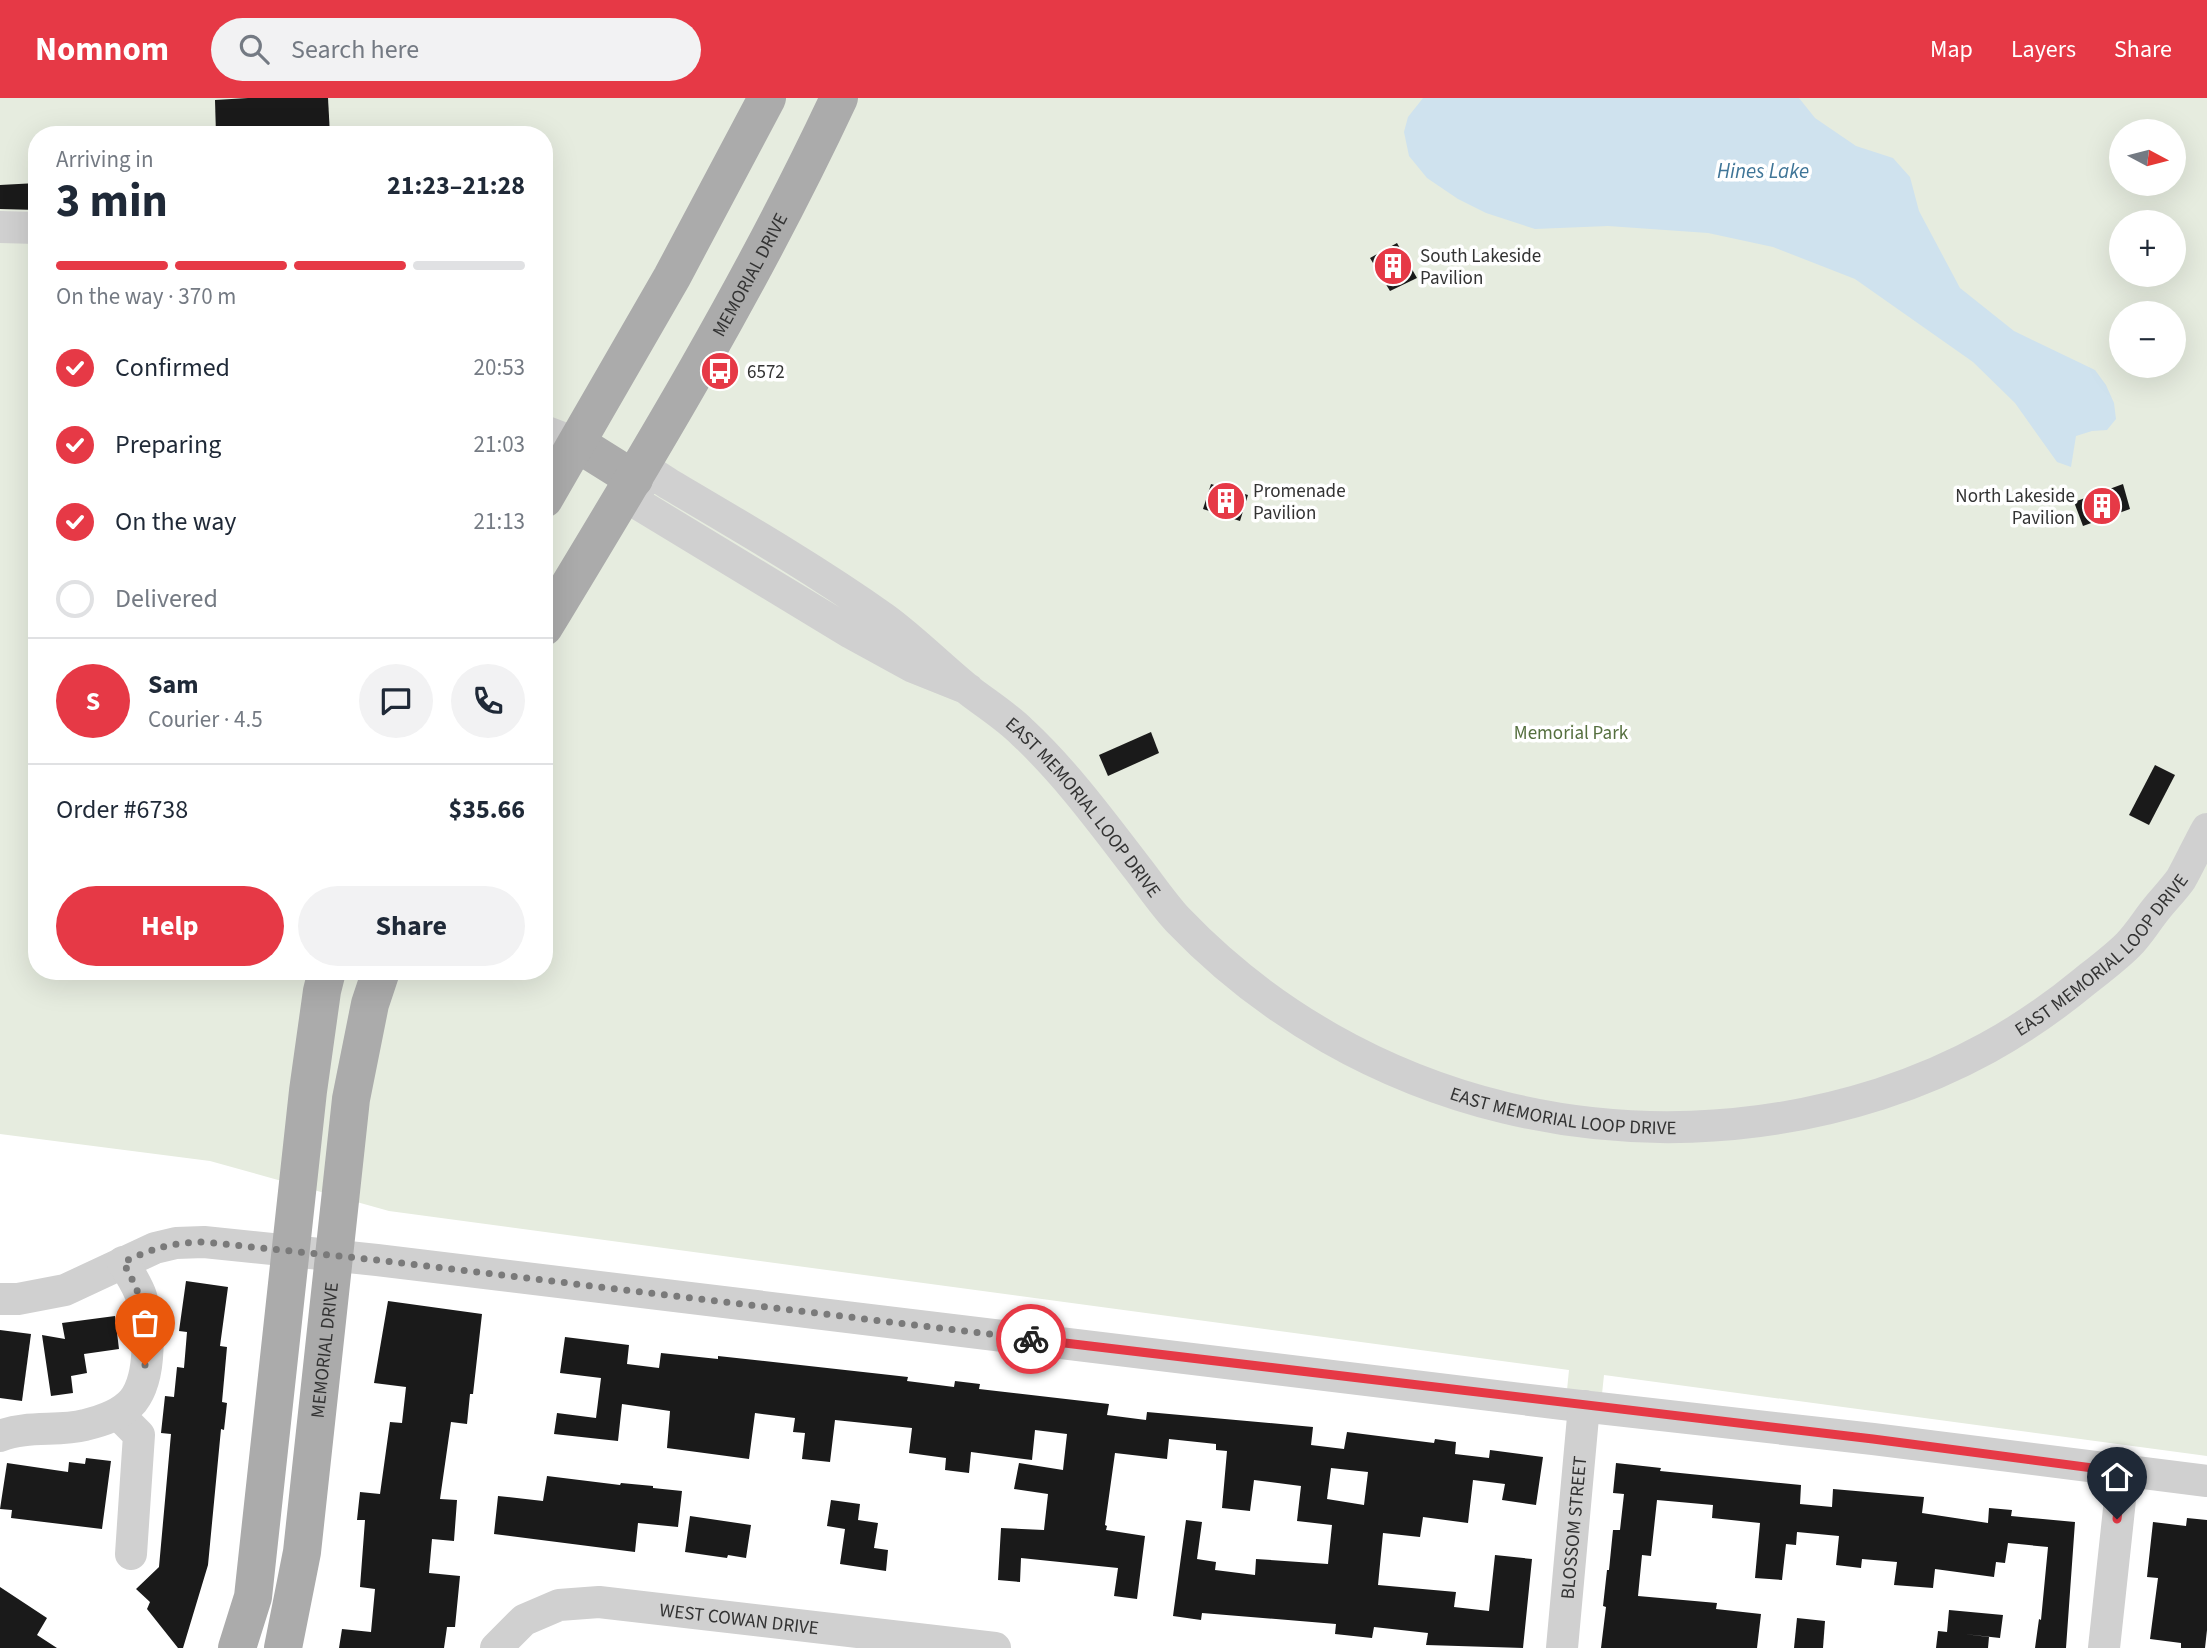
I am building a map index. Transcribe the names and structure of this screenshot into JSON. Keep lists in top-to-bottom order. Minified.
{"streets":{"main road":["MEMORIAL DRIVE"],"street":["EAST MEMORIAL LOOP DRIVE","BLOSSOM STREET","WEST COWAN DRIVE"]},"crossings":[["MEMORIAL DRIVE","EAST MEMORIAL LOOP DRIVE"]],"water":["Hines Lake"],"parks":["Memorial Park"],"places":{"building":["South Lakeside Pavilion","Promenade Pavilion","North Lakeside Pavilion"],"bus stop":["6572"]},"north":"right","page":{"header":"Nomnom","search":"Search here","nav":["Map","Layers","Share"],"map_buttons":["+","−"],"heading":["3 min","Arriving in","21:23–21:28"],"panel":["Sam","Courier · 4.5","Order #6738","$35.66"],"bar":"On the way · 370 m","list":[["Confirmed","20:53"],["Preparing","21:03"],["On the way","21:13"],"Delivered"],"round":"S","buttons":["Help","Share"]}}
